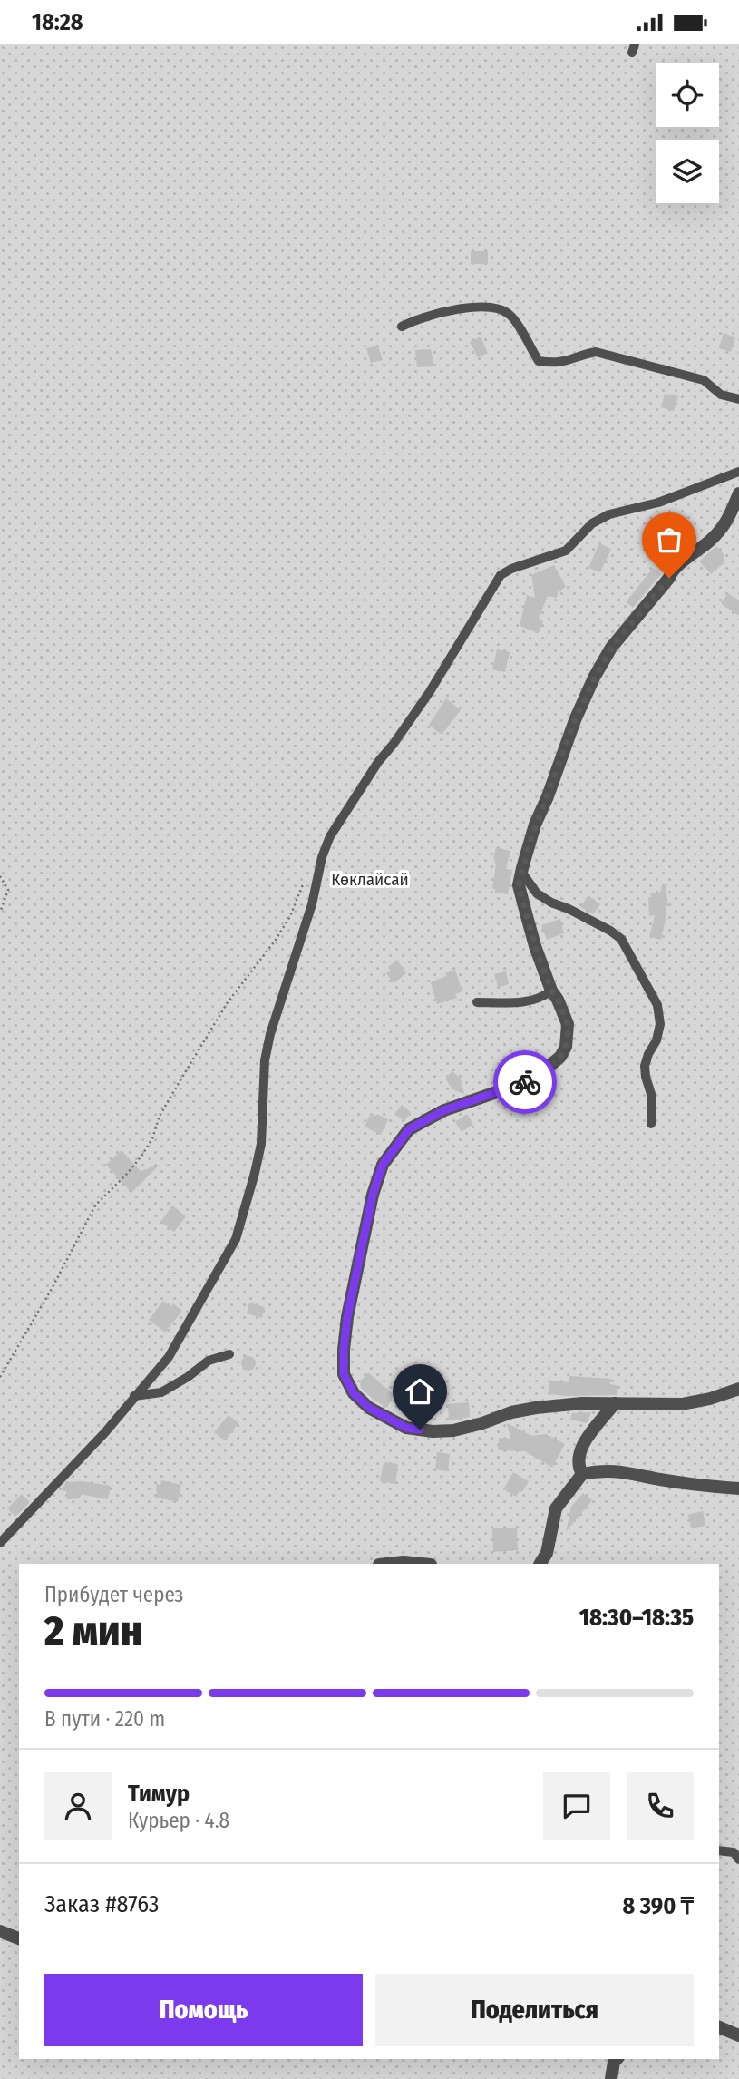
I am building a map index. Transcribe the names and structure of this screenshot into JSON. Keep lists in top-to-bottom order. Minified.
{"parks":["Көклайсай"],"page":{"status":"18:28","heading":["2 мин","Прибудет через","18:30–18:35"],"panel":["Тимур","Курьер · 4.8","Заказ #8763","8 390 ₸"],"bar":"В пути · 220 m","buttons":["Помощь","Поделиться"]}}
